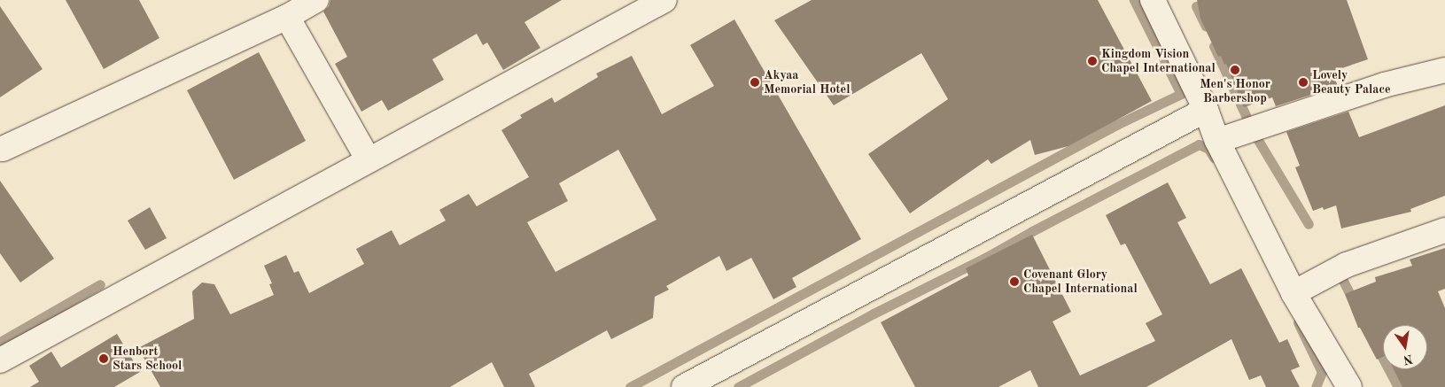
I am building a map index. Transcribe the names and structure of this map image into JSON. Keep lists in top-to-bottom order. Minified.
{"places":["Kingdom Vision Chapel International","Men's Honor Barbershop","Akyaa Memorial Hotel","Lovely Beauty Palace","Covenant Glory Chapel International","Henbort Stars School"],"north":"bottom"}
